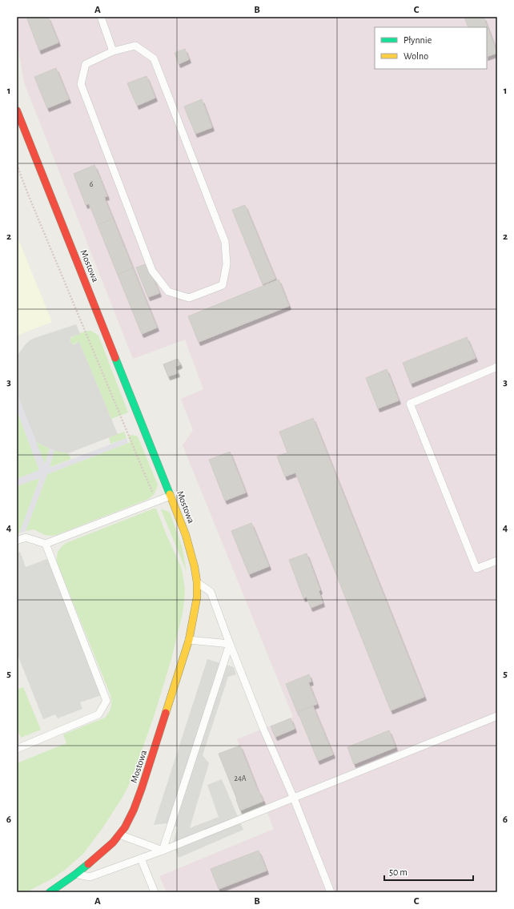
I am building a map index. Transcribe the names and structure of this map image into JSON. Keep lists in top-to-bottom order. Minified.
{"streets":{"street":["Mostowa"]},"house_numbers":["6","24A"],"legend":["Płynnie","Wolno"],"scale_bar":"50 m","grid":{"columns":["A","B","C"],"rows":["1","2","3","4","5","6"]}}
